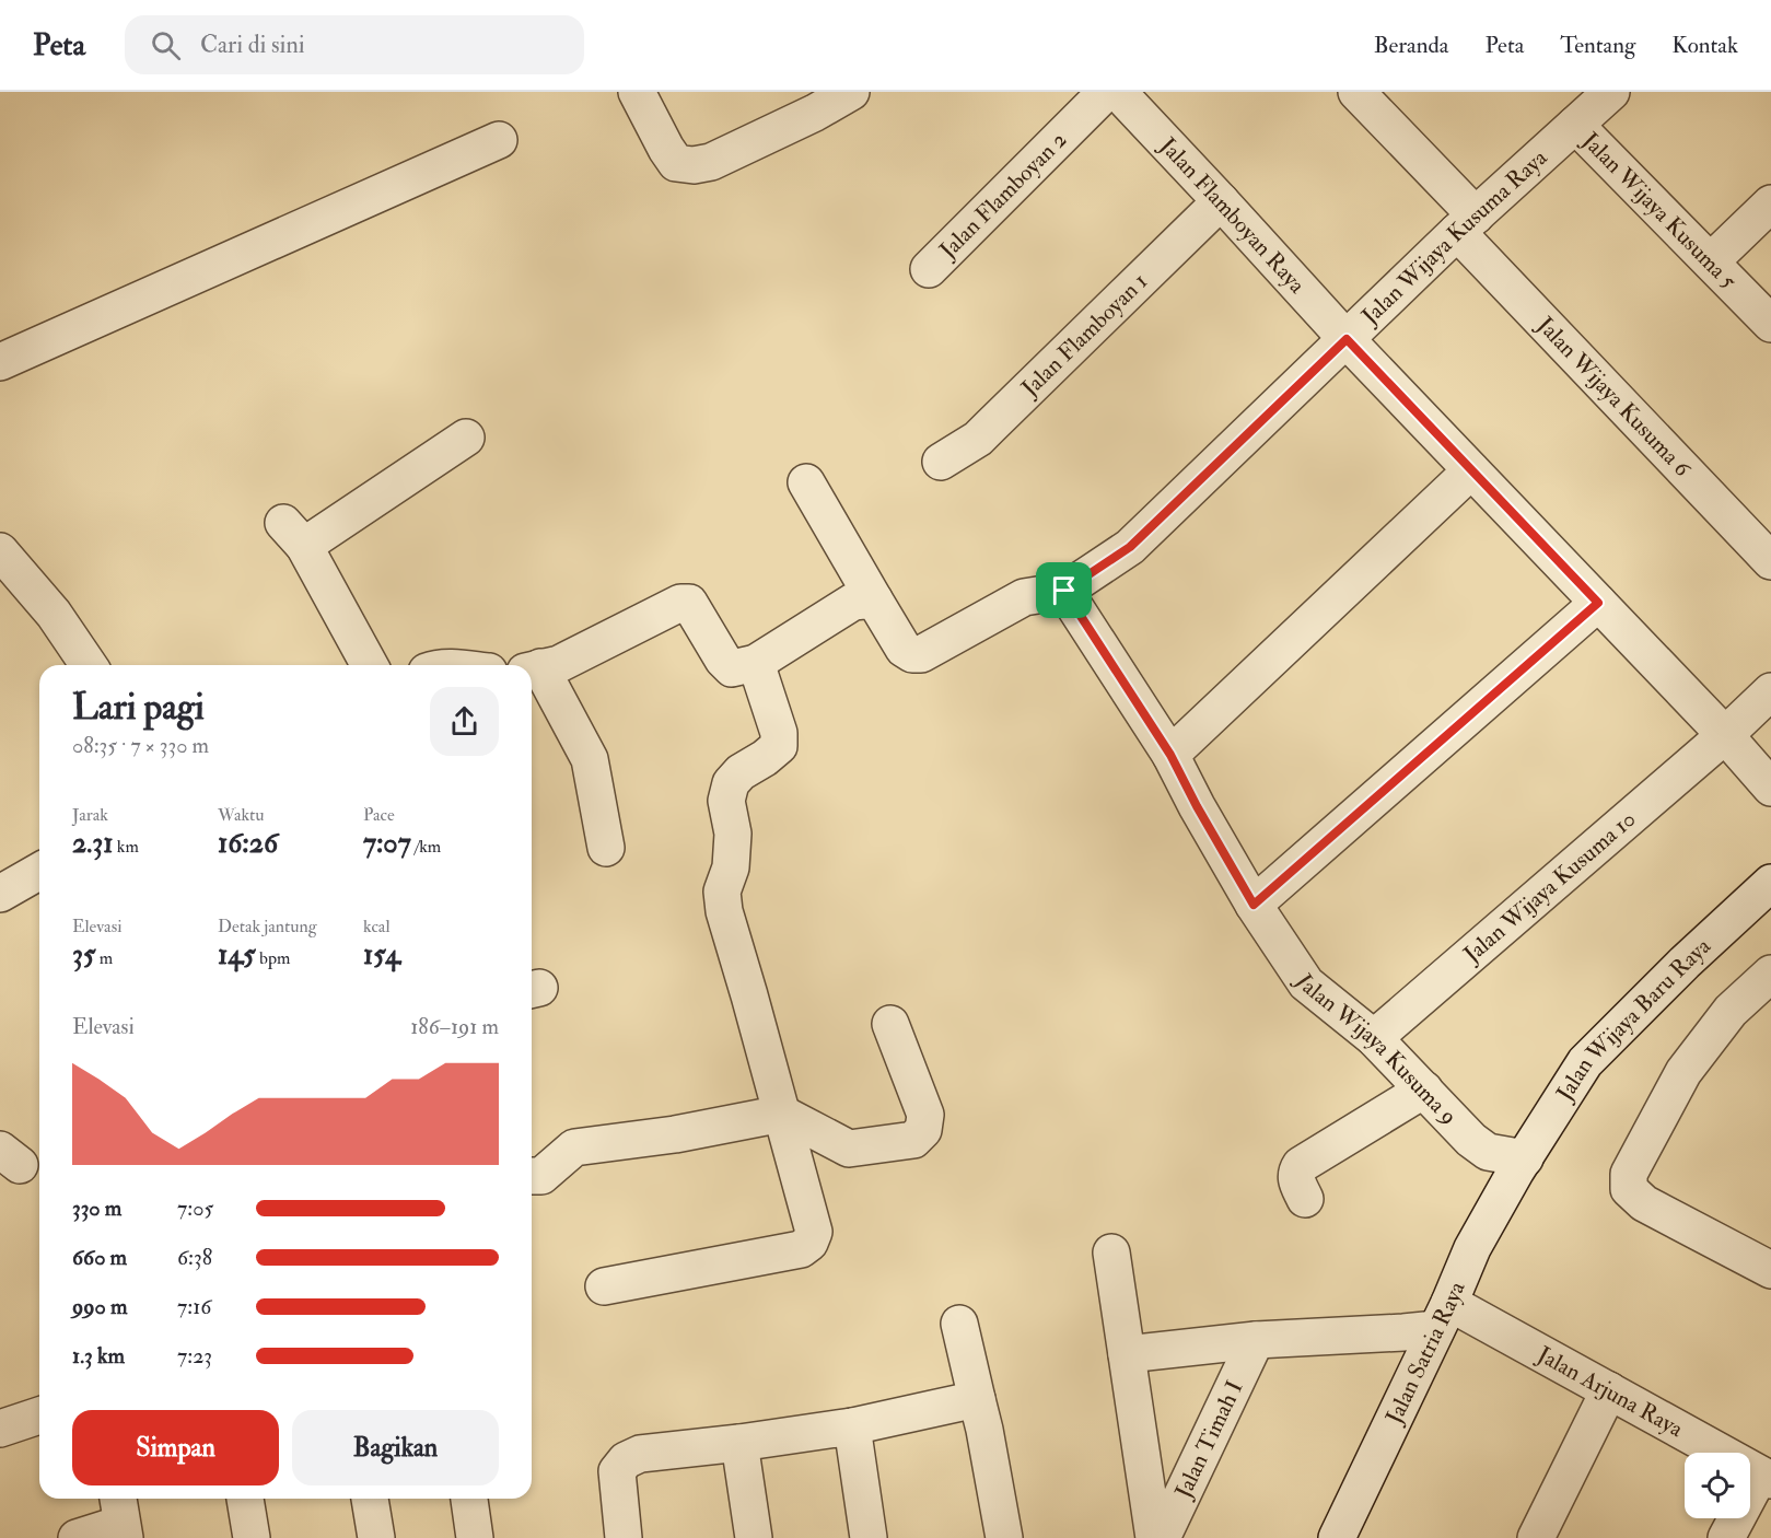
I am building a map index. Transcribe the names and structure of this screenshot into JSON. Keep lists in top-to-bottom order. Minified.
{"streets":{"street":["Jalan Flamboyan 2","Jalan Wijaya Kusuma 5","Jalan Flamboyan Raya","Jalan Wijaya Kusuma Raya","Jalan Flamboyan 1","Jalan Wijaya Kusuma 6","Jalan Wijaya Kusuma 10","Jalan Wijaya Baru Raya","Jalan Wijaya Kusuma 9","Jalan Satria Raya","Jalan Arjuna Raya","Jalan Timah I"]},"crossings":[["Jalan Wijaya Kusuma 5","Jalan Wijaya Kusuma Raya"],["Jalan Flamboyan Raya","Jalan Wijaya Kusuma Raya"],["Jalan Flamboyan Raya","Jalan Flamboyan 1"],["Jalan Flamboyan Raya","Jalan Wijaya Kusuma 10"],["Jalan Wijaya Kusuma Raya","Jalan Wijaya Kusuma 6"],["Jalan Wijaya Kusuma Raya","Jalan Wijaya Kusuma 9"],["Jalan Wijaya Kusuma 10","Jalan Wijaya Kusuma 9"],["Jalan Wijaya Baru Raya","Jalan Wijaya Kusuma 9"],["Jalan Wijaya Baru Raya","Jalan Satria Raya"],["Jalan Wijaya Kusuma 9","Jalan Satria Raya"],["Jalan Satria Raya","Jalan Arjuna Raya"]],"page":{"header":"Peta","search":"Cari di sini","nav":["Beranda","Peta","Tentang","Kontak"],"heading":["Lari pagi","08:35 · 7 × 330 m"],"stats":[["Jarak","2.31 km"],["Waktu","16:26"],["Pace","7:07 /km"],["Elevasi","35 m"],["Detak jantung","145 bpm"],["kcal","154"]],"chart":["Elevasi","186–191 m"],"list":[{"name":"330 m","note":"7:05"},{"name":"660 m","note":"6:38"},{"name":"990 m","note":"7:16"},{"name":"1.3 km","note":"7:23"}],"buttons":["Simpan","Bagikan"]}}
